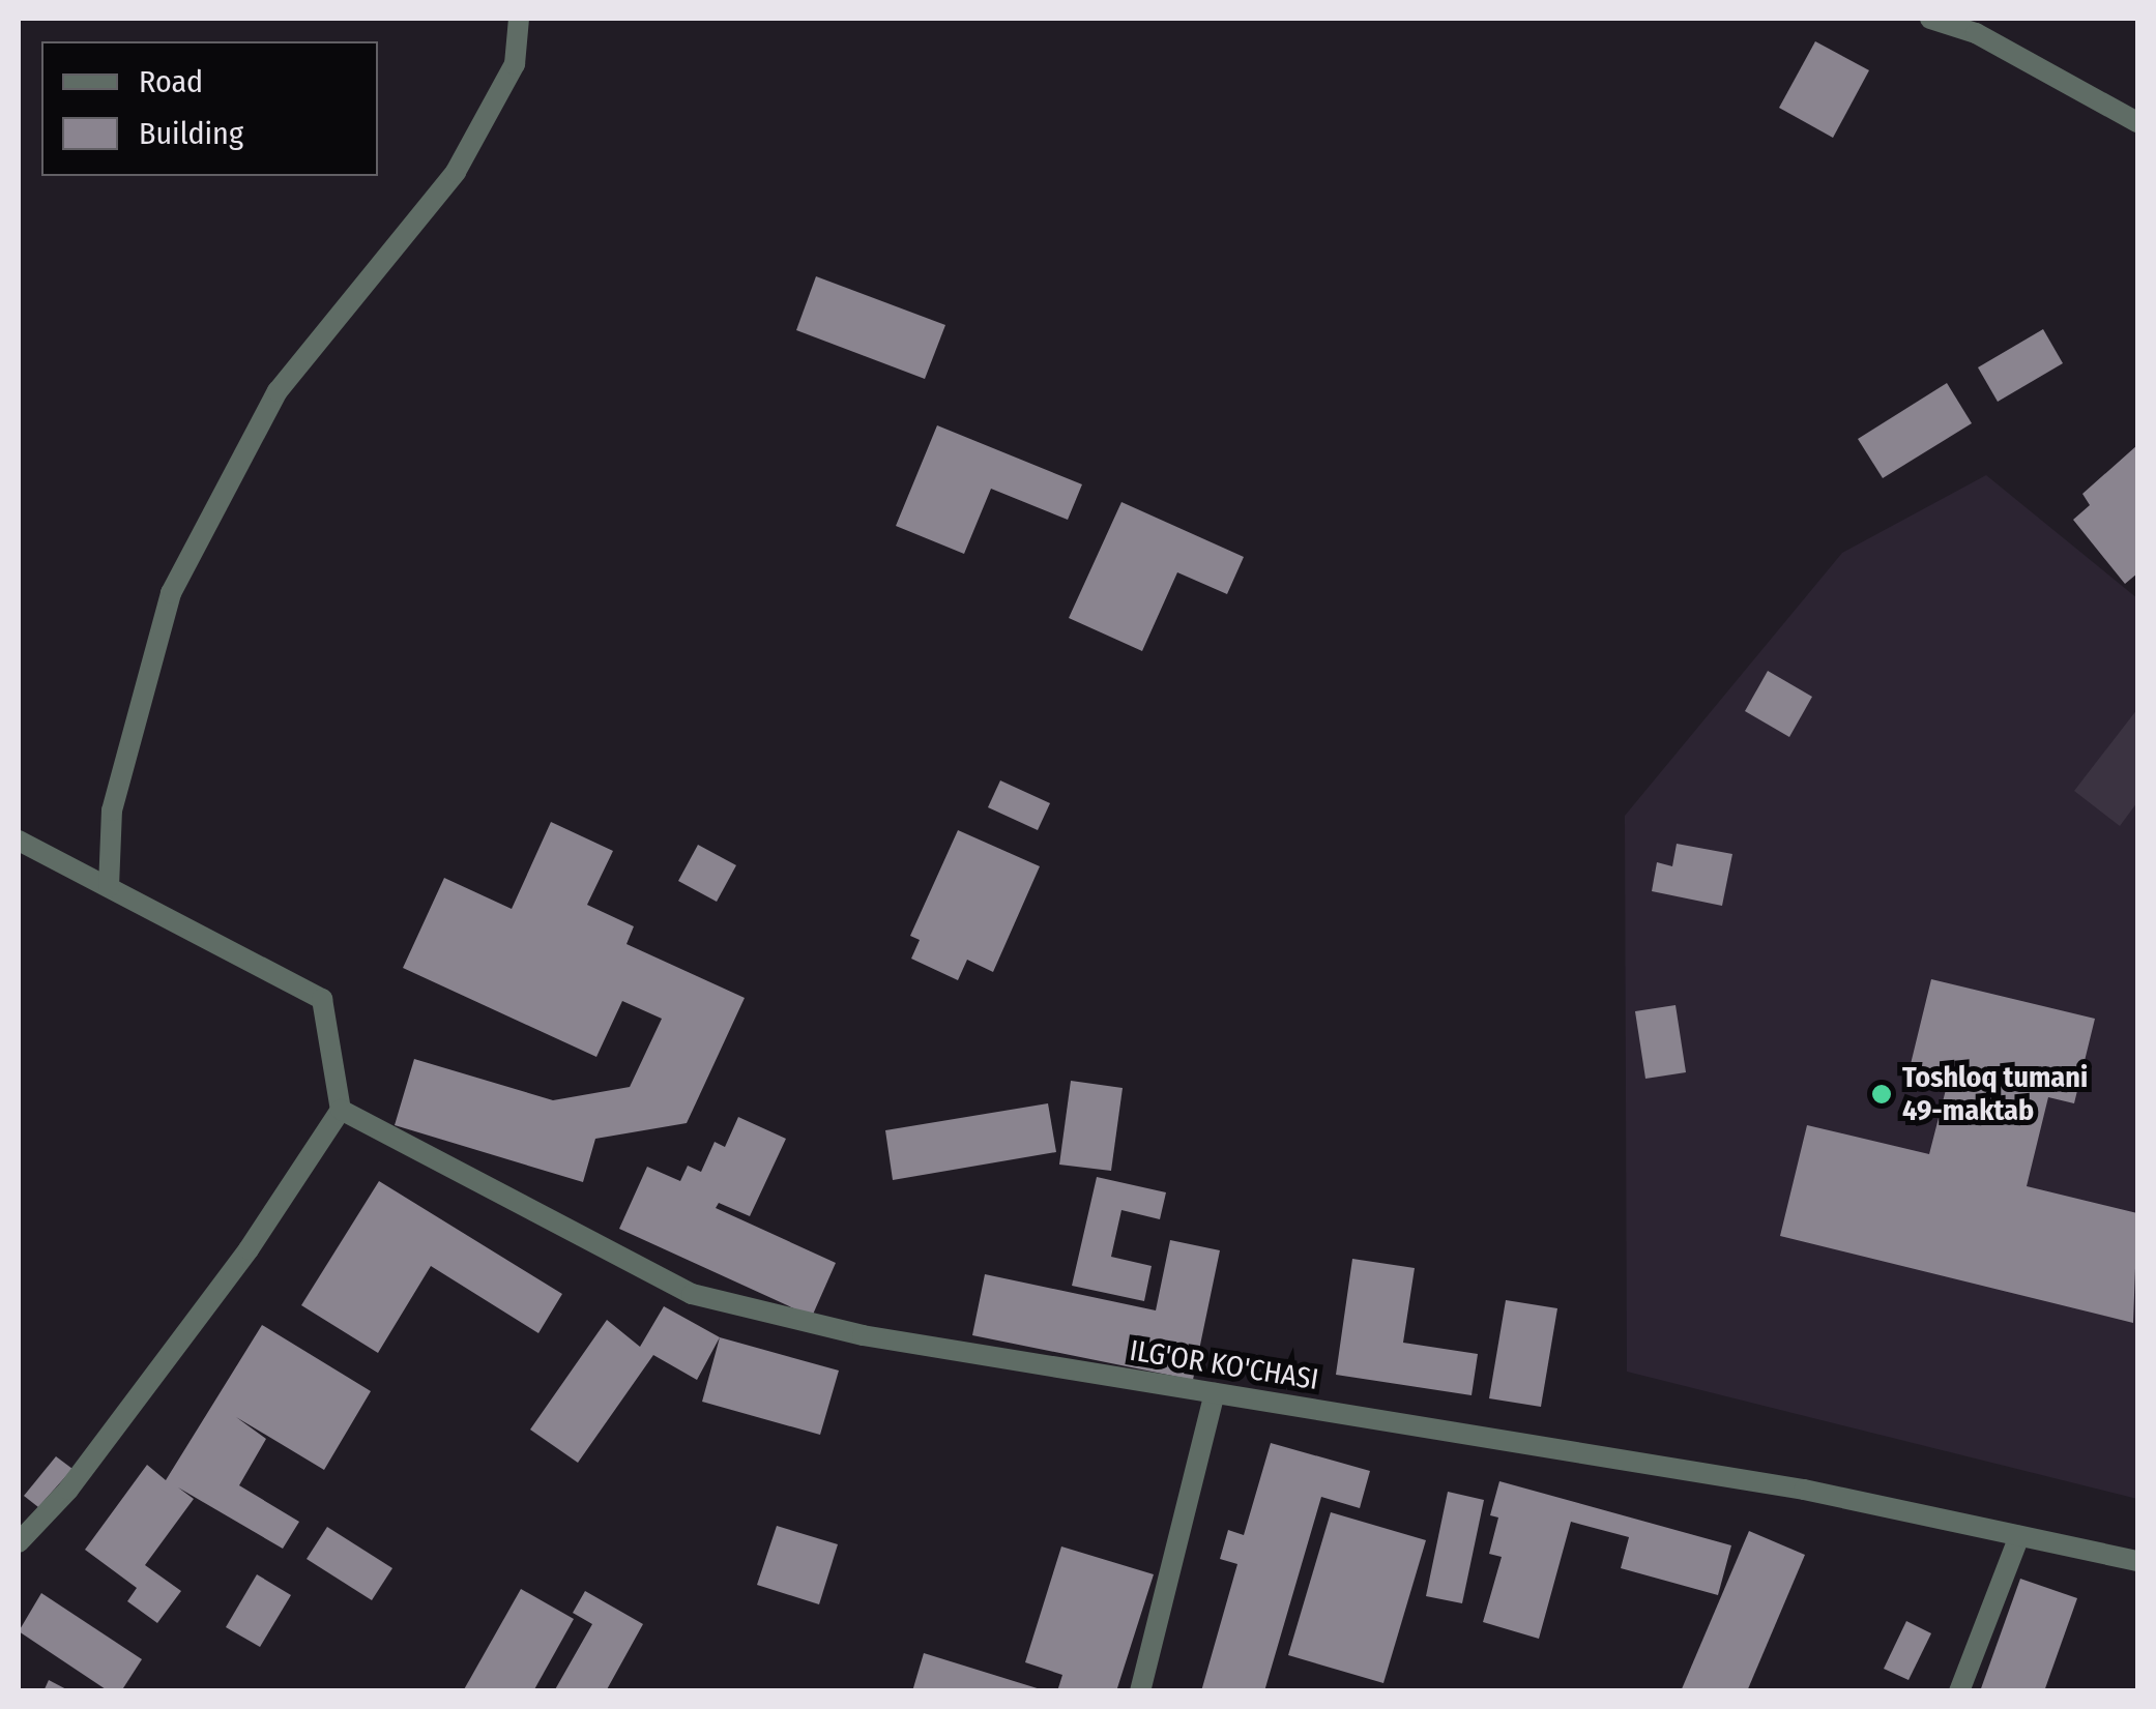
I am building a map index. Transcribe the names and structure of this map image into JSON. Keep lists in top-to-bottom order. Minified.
{"streets":{"street":["ILG'OR KO'CHASI"]},"places":["Toshloq tumani 49-maktab"],"legend":["Road","Building"]}
